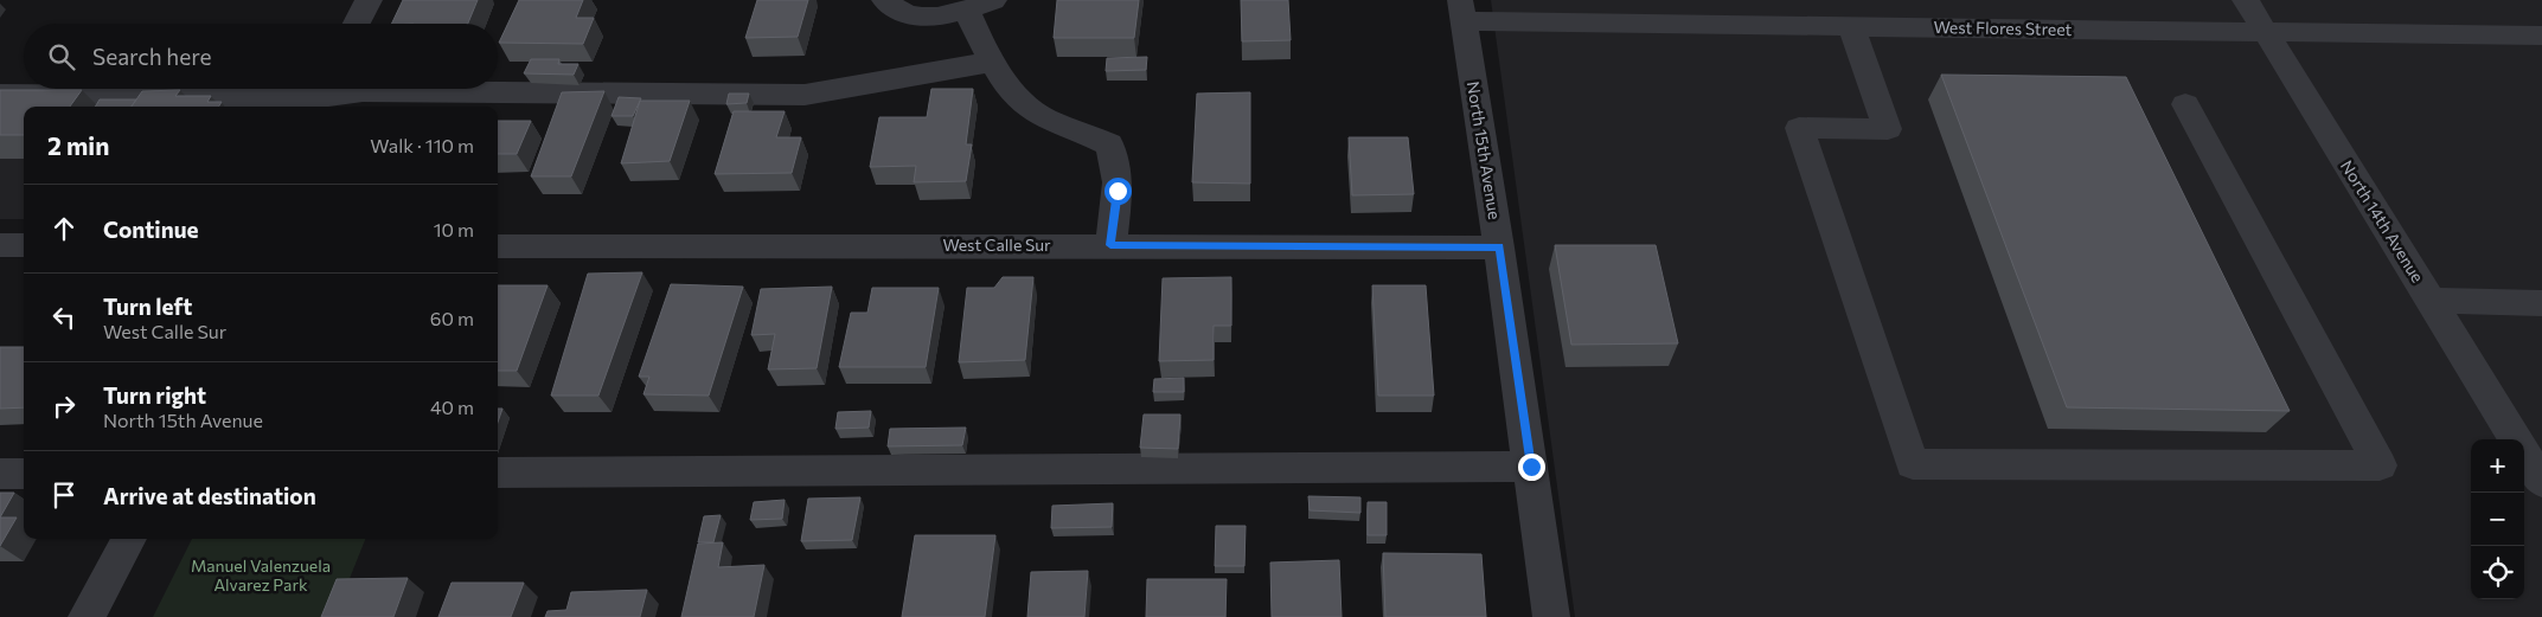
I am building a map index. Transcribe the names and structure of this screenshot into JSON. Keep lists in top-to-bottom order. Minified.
{"streets":{"street":["West Flores Street","North 15th Avenue","North 14th Avenue","West Calle Sur"]},"crossings":[["West Flores Street","North 15th Avenue"],["West Flores Street","North 14th Avenue"],["North 15th Avenue","West Calle Sur"]],"parks":["Manuel Valenzuela Alvarez Park"],"page":{"search":"Search here","heading":["2 min","Walk · 110 m"],"list":[["Continue","10 m"],["Turn left","West Calle Sur","60 m"],["Turn right","North 15th Avenue","40 m"],"Arrive at destination"],"map_buttons":["+","−"]}}
